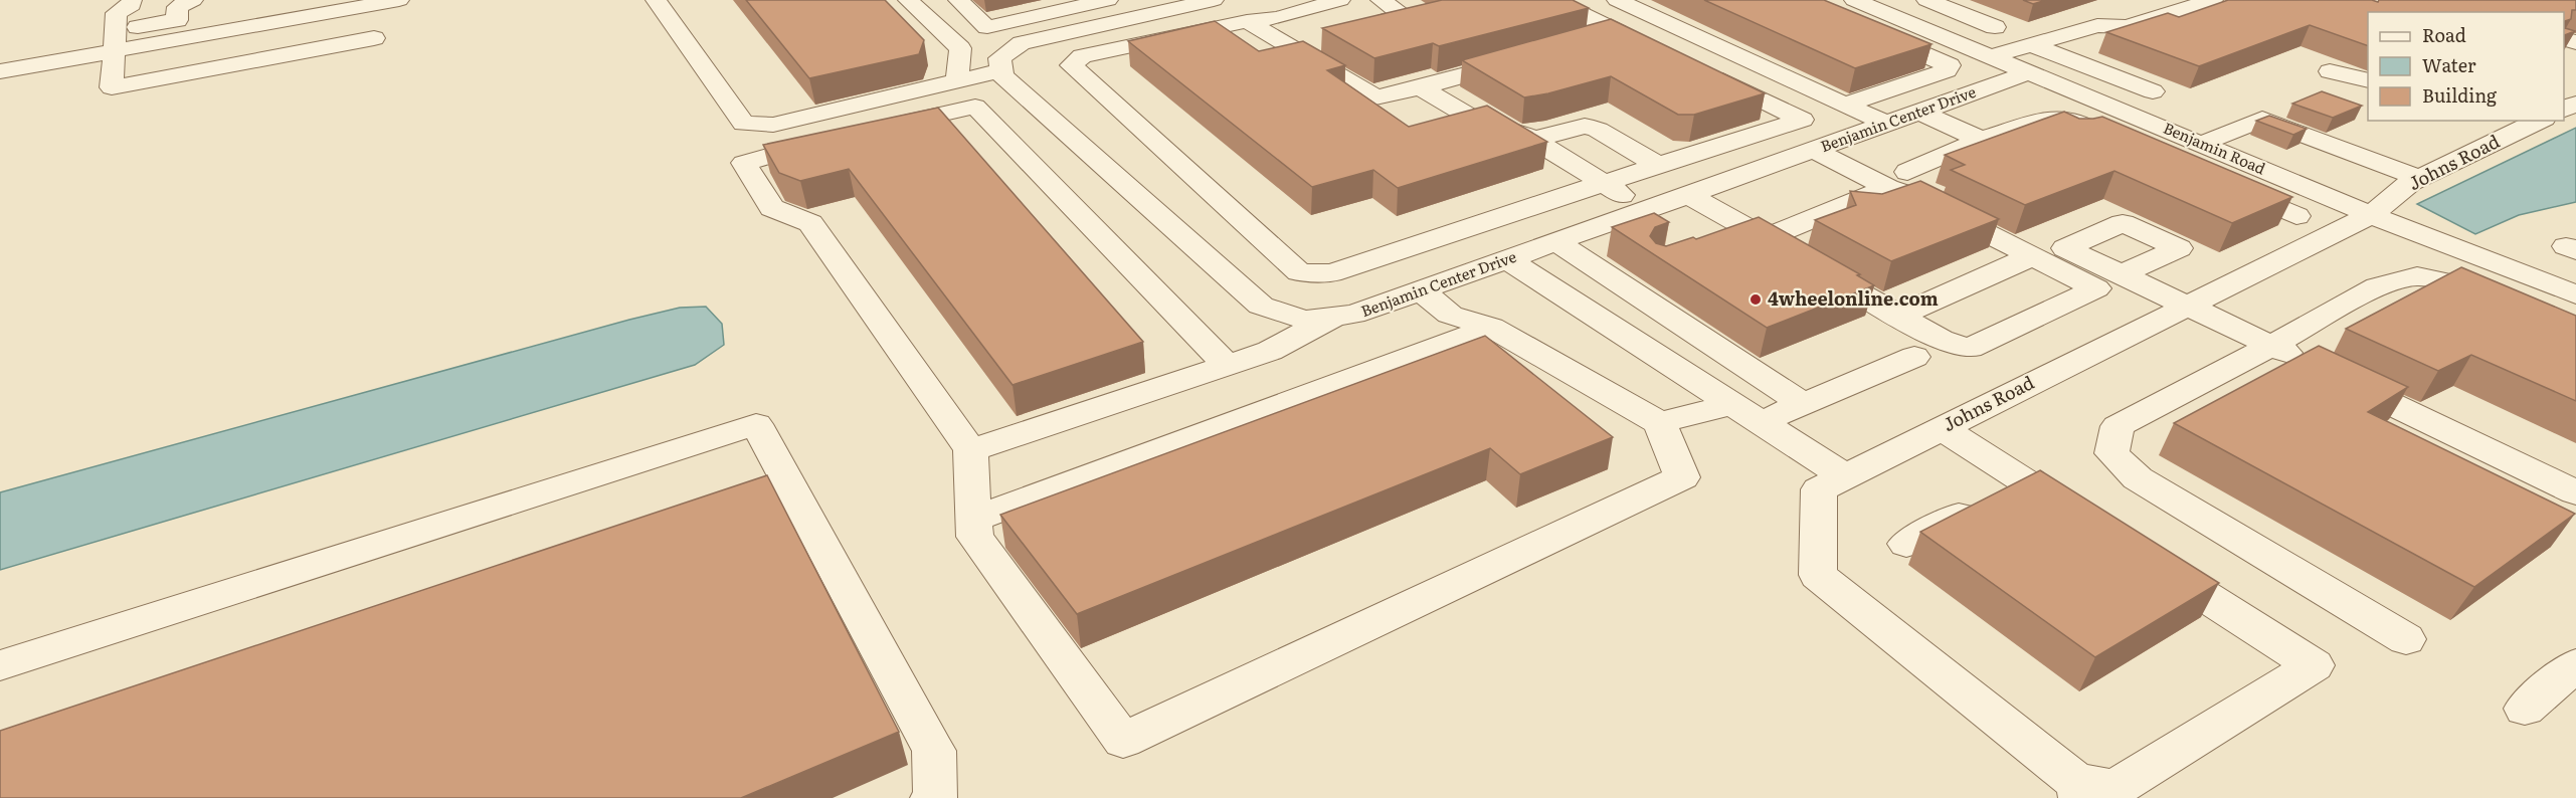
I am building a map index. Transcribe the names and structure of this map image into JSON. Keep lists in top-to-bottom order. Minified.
{"streets":{"street":["Benjamin Center Drive","Benjamin Road","Johns Road"]},"crossings":[["Benjamin Center Drive","Benjamin Road"],["Benjamin Road","Johns Road"]],"places":["4wheelonline.com"],"legend":["Road","Water","Building"]}
